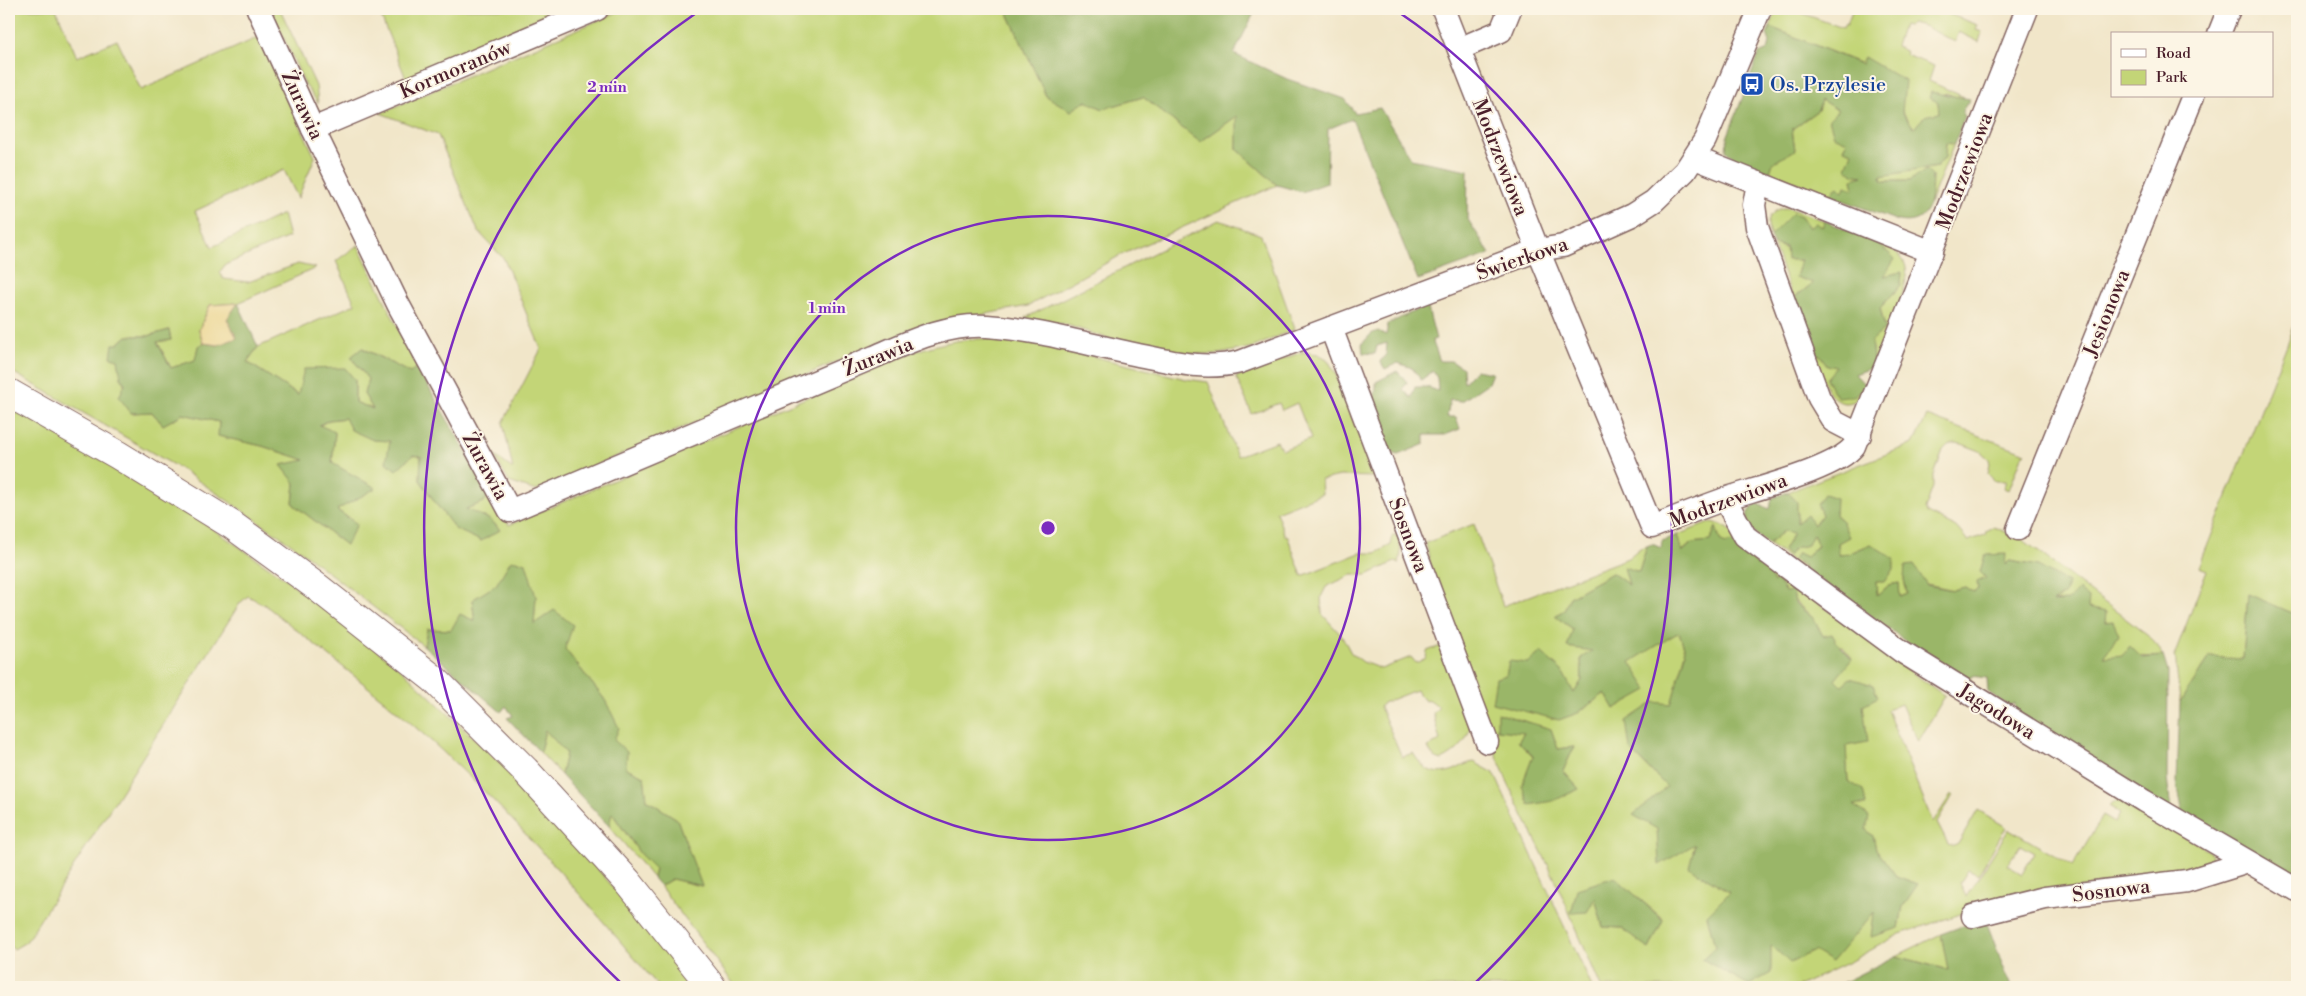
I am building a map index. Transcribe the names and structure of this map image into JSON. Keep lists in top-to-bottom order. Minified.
{"streets":{"street":["Kormoranów","Żurawia","Modrzewiowa","Świerkowa","Jesionowa","Sosnowa","Jagodowa"]},"crossings":[["Kormoranów","Żurawia"],["Żurawia","Świerkowa"],["Modrzewiowa","Świerkowa"],["Modrzewiowa","Jagodowa"],["Świerkowa","Sosnowa"],["Sosnowa","Jagodowa"]],"places":{"bus stop":["Os. Przylesie"]},"legend":["Road","Park"],"rings":["2 min","1 min"]}
